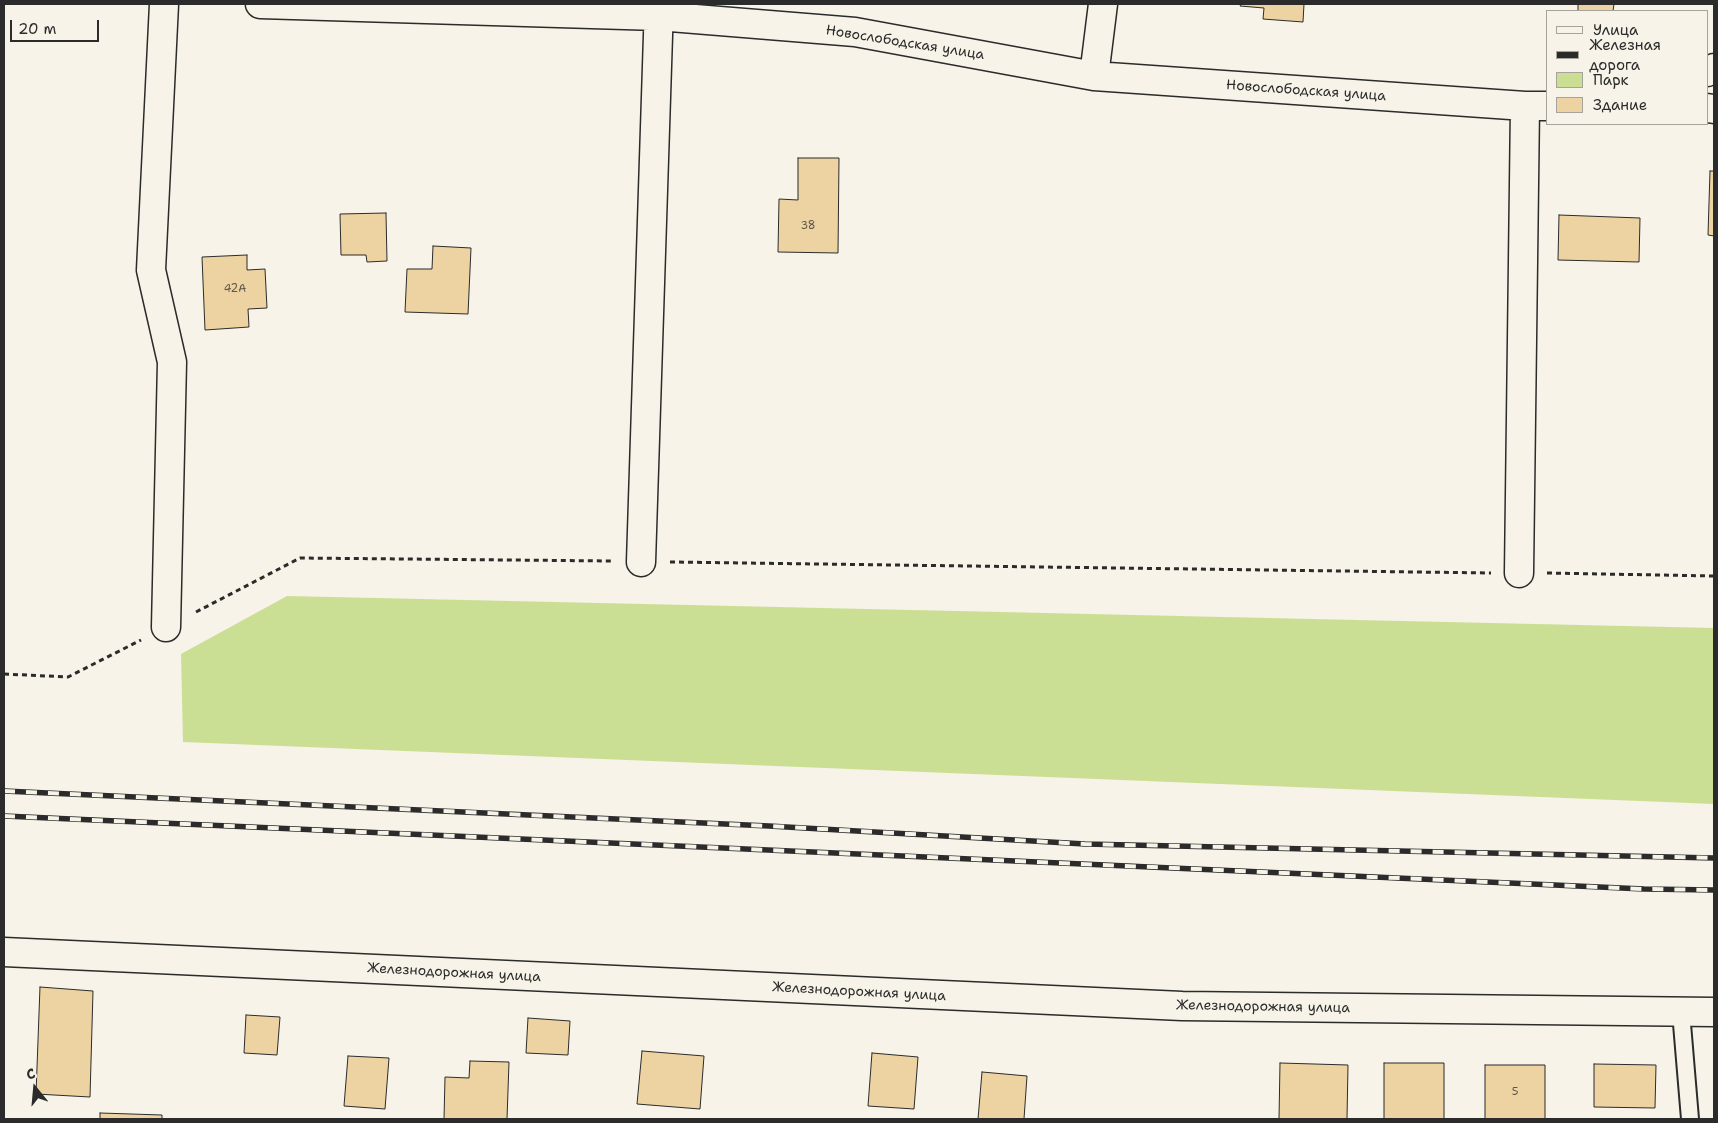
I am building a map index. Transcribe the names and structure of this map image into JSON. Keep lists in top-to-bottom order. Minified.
{"streets":{"street":["Новослободская улица","Железнодорожная улица"]},"house_numbers":["38","42А","5"],"legend":["Улица","Железная дорога","Парк","Здание"],"scale_bar":"20 m","north":"top"}
